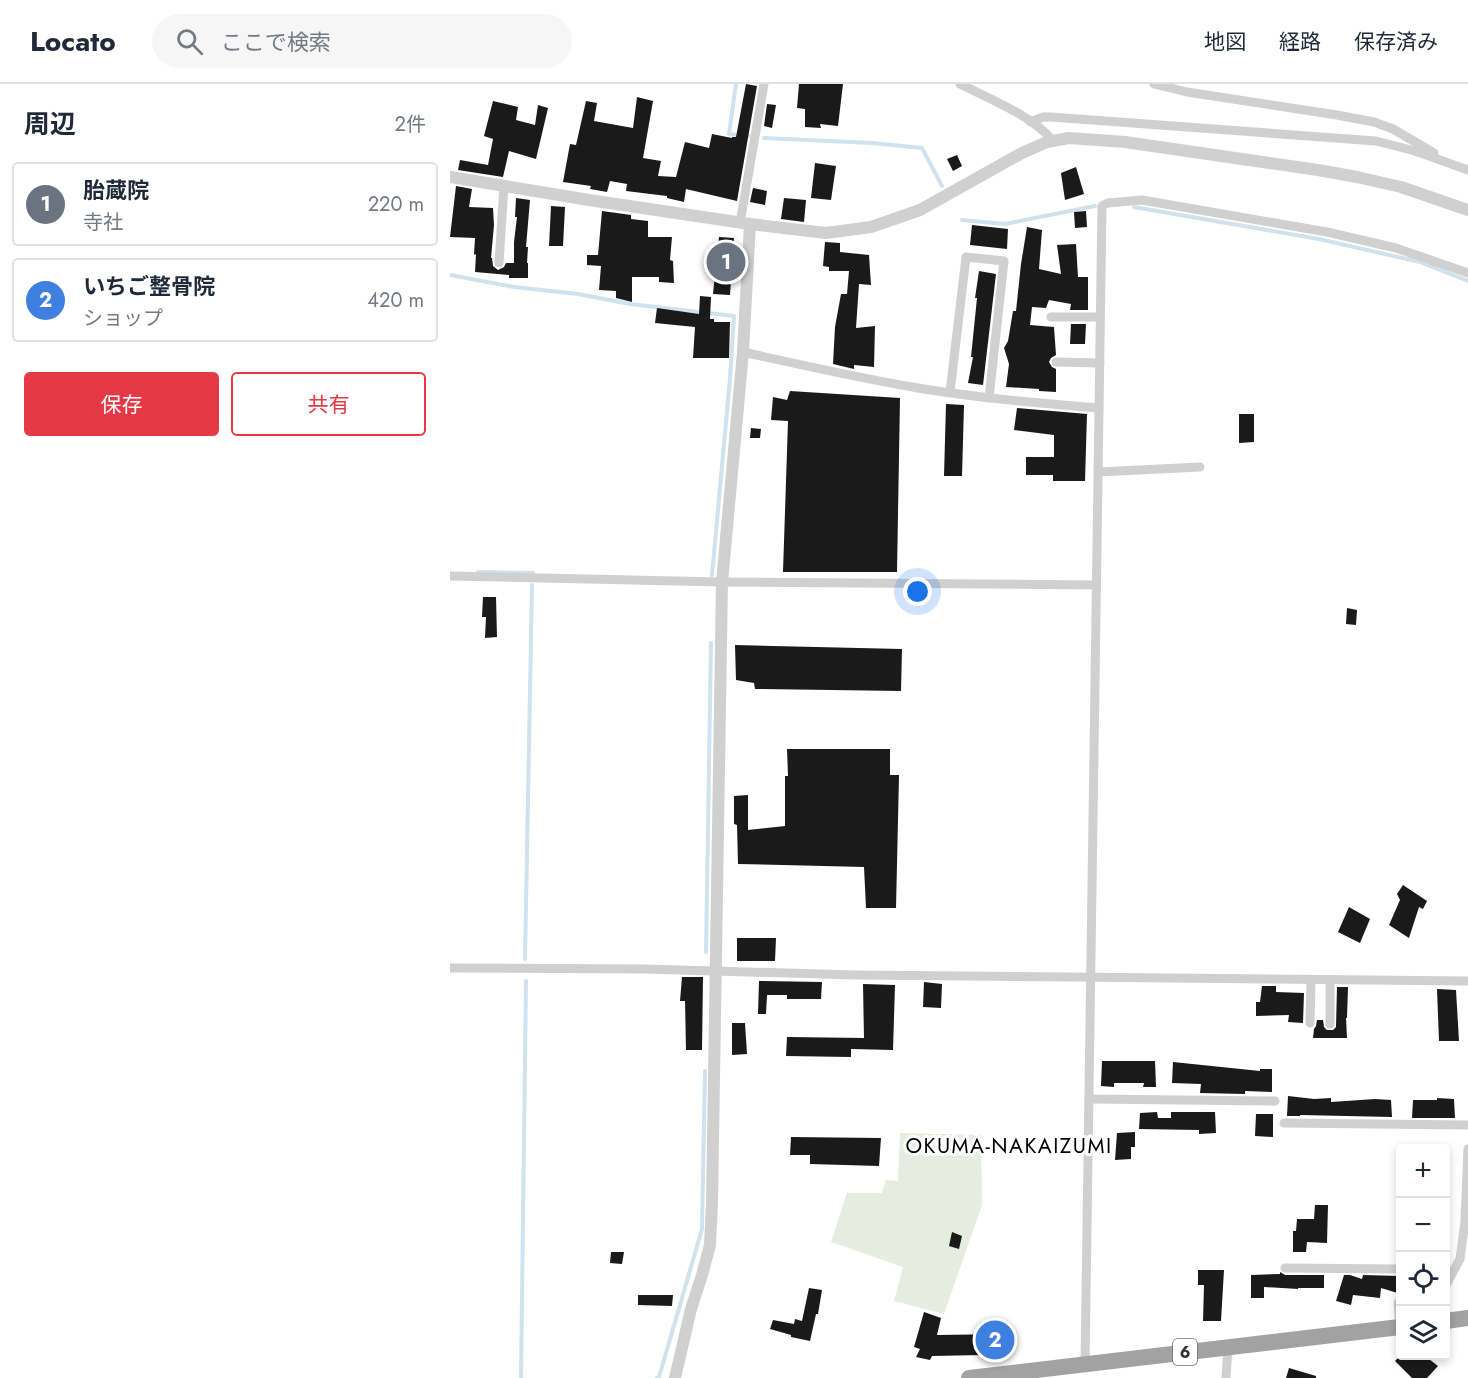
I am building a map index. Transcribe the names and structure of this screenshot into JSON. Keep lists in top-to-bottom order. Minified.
{"streets":{"highway":["6"]},"districts":["OKUMA-NAKAIZUMI"],"page":{"header":"Locato","search":"ここで検索","nav":["地図","経路","保存済み"],"heading":["周辺","2件"],"list":[{"mark":"1","name":"胎蔵院","note":"寺社","value":"220 m"},{"mark":"2","name":"いちご整骨院","note":"ショップ","value":"420 m"}],"pins":["1","2"],"buttons":["保存","共有"],"map_buttons":["+","−"]}}
